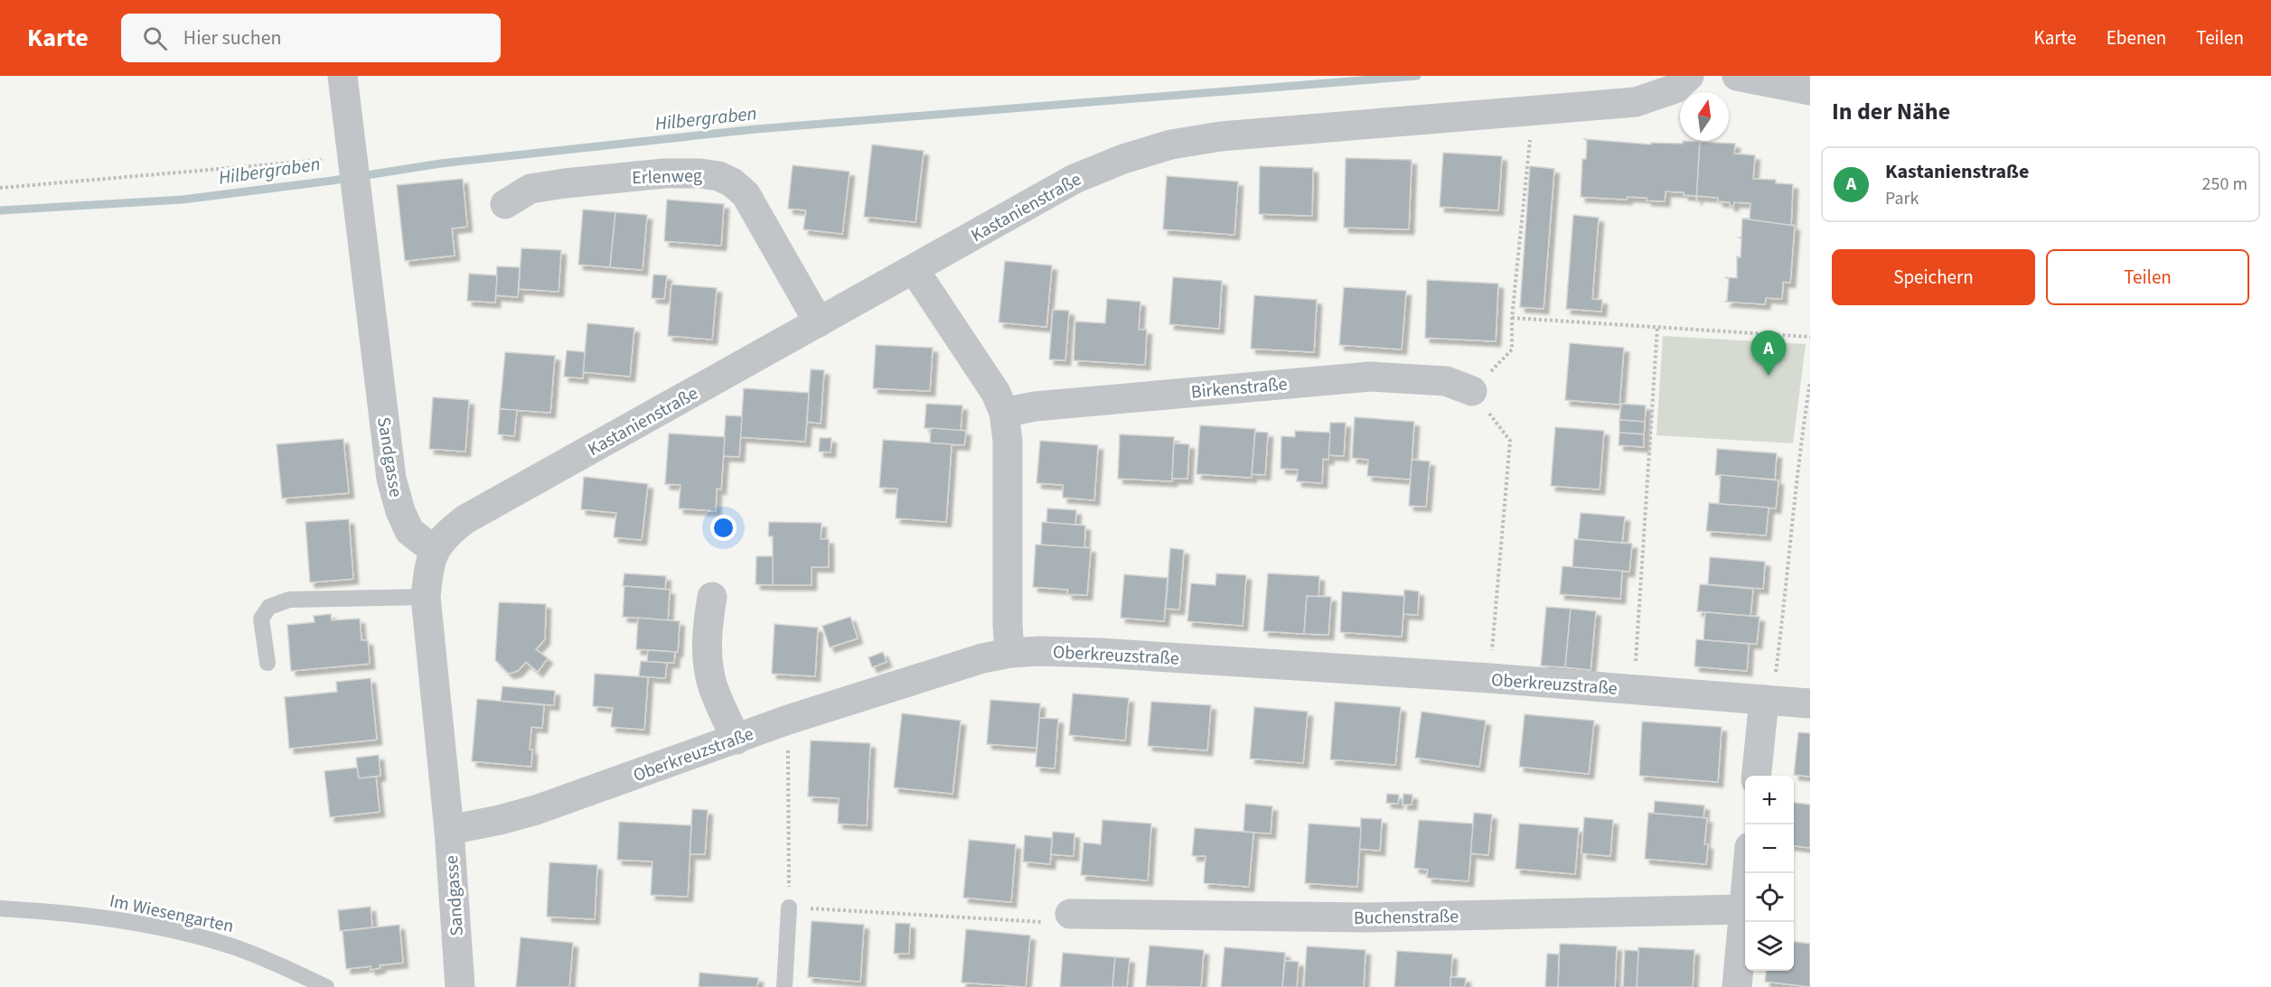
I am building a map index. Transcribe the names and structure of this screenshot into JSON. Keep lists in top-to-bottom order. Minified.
{"streets":{"street":["Erlenweg","Kastanienstraße","Birkenstraße","Sandgasse","Oberkreuzstraße","Buchenstraße"],"lane":["Im Wiesengarten"]},"crossings":[["Erlenweg","Kastanienstraße"],["Kastanienstraße","Sandgasse"],["Sandgasse","Oberkreuzstraße"]],"water":["Hilbergraben"],"north":"top","page":{"header":"Karte","search":"Hier suchen","nav":["Karte","Ebenen","Teilen"],"heading":"In der Nähe","list":[{"mark":"A","name":"Kastanienstraße","note":"Park","value":"250 m"}],"buttons":["Speichern","Teilen"],"pins":"A","map_buttons":["+","−"]}}
